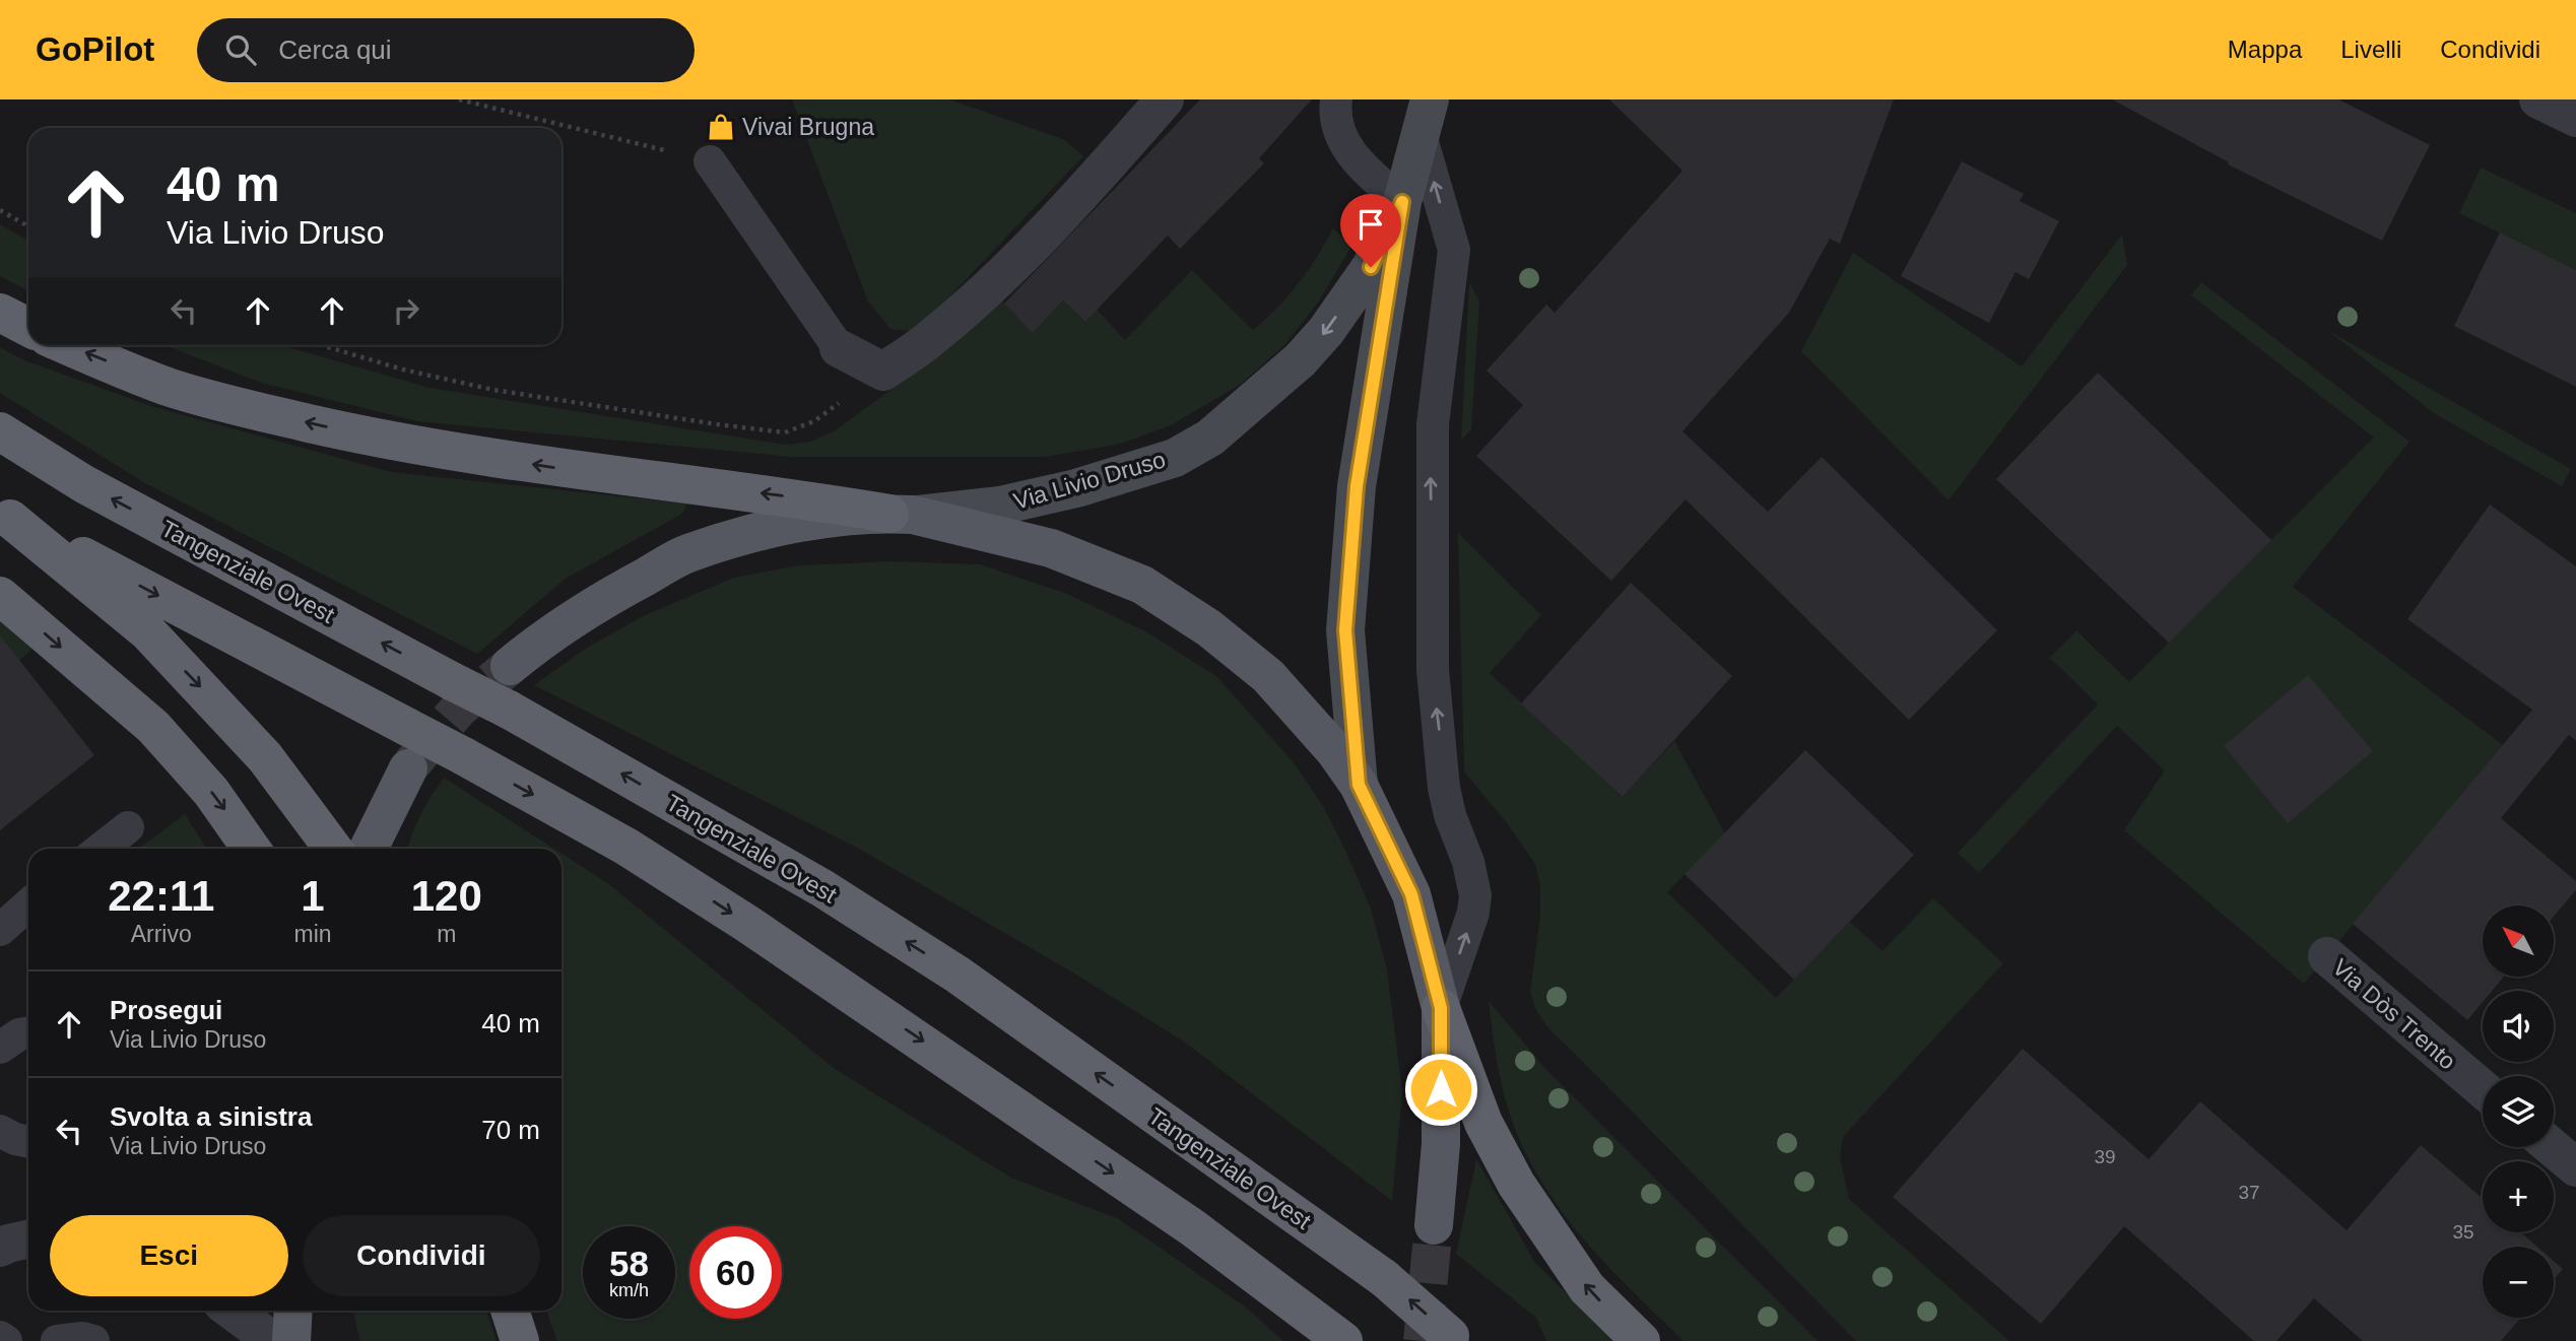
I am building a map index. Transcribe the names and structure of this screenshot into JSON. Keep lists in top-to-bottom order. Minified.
{"streets":{"highway":["Tangenziale Ovest"],"main road":["Via Livio Druso"],"street":["Via Dòs Trento"]},"one_way":["Via Livio Druso"],"places":{"shop":["Vivai Brugna"]},"house_numbers":["39","37","35"],"north":"top left","page":{"header":"GoPilot","search":"Cerca qui","nav":["Mappa","Livelli","Condividi"],"turn":["40 m","Via Livio Druso"],"eta":["22:11","Arrivo","1","min","120","m"],"map_buttons":["+","−"],"list":[{"name":"Prosegui","note":"Via Livio Druso","value":"40 m"},{"name":"Svolta a sinistra","note":"Via Livio Druso","value":"70 m"}],"buttons":["Esci","Condividi"],"speed":"58 km/h","limit":"60"}}
